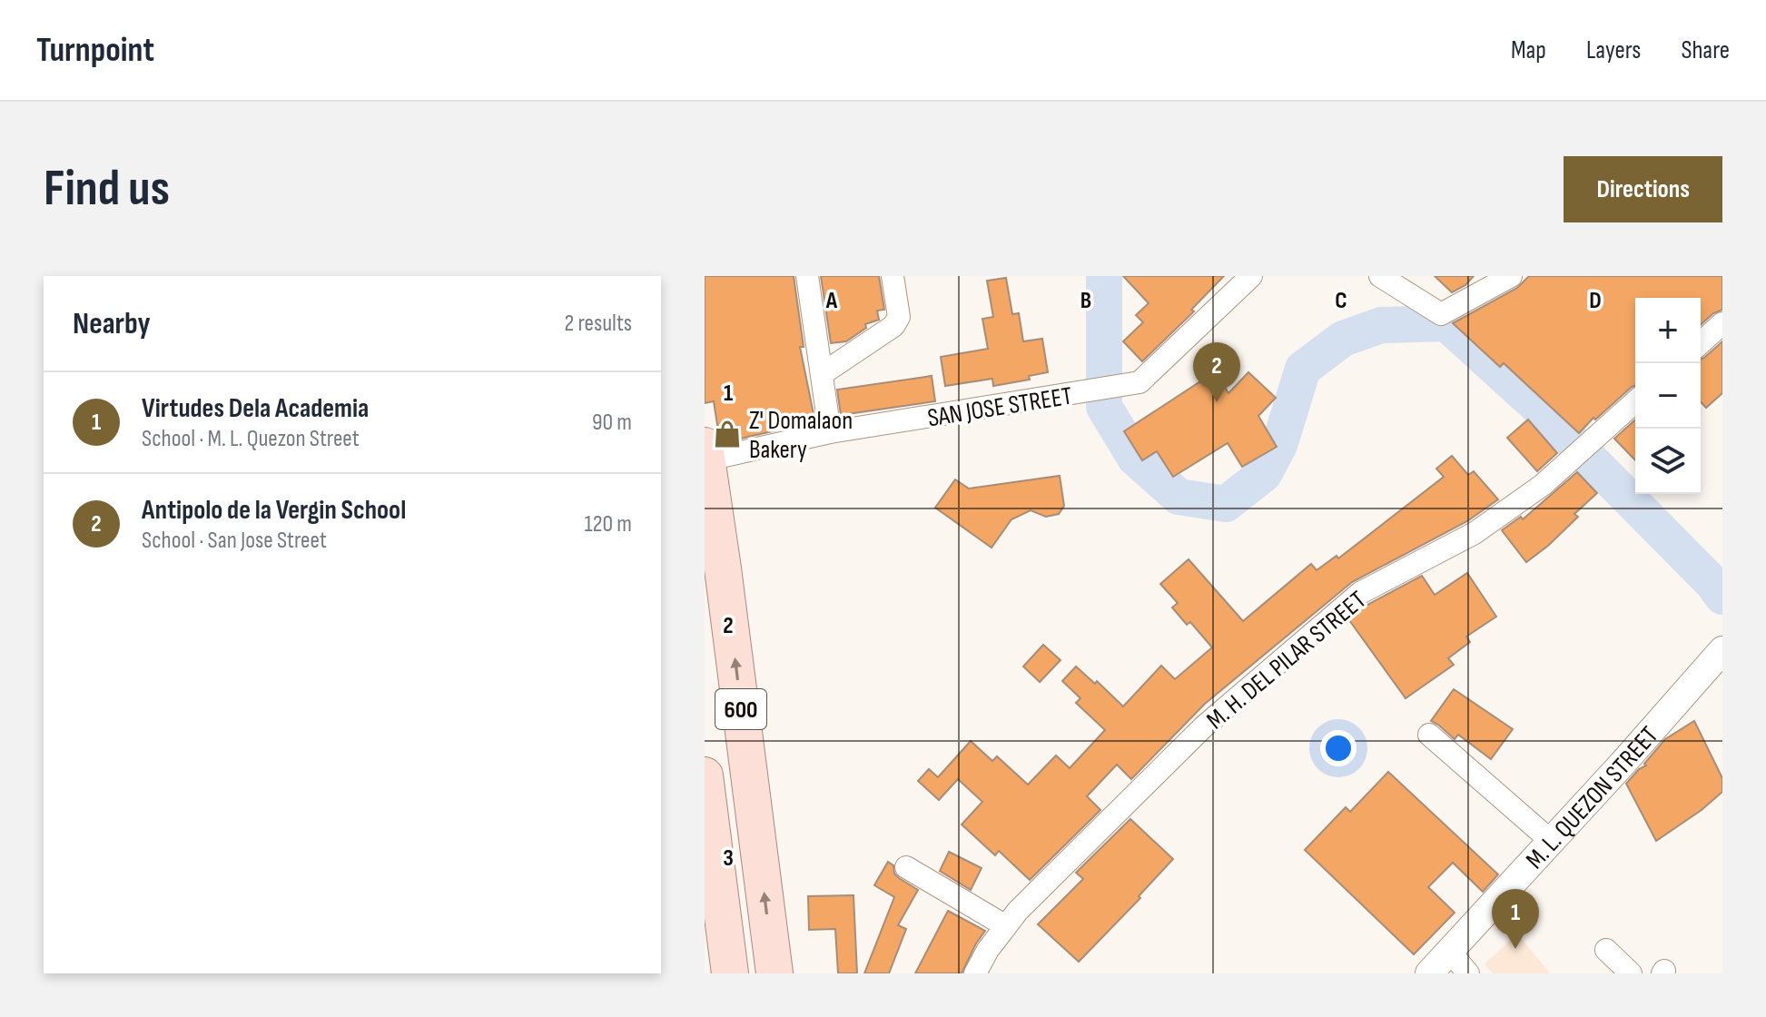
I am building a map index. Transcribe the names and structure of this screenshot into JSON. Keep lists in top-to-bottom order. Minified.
{"streets":{"main road":["600"],"street":["SAN JOSE STREET","M. H. DEL PILAR STREET","M. L. QUEZON STREET"]},"crossings":[["SAN JOSE STREET","600"]],"places":{"shop":["Z' Domalaon Bakery"]},"page":{"header":"Turnpoint","nav":["Map","Layers","Share"],"buttons":"Directions","title":"Find us","heading":["Nearby","2 results"],"map_buttons":["+","−"],"pins":["2","1"],"list":[{"mark":"1","name":"Virtudes Dela Academia","note":"School · M. L. Quezon Street","value":"90 m"},{"mark":"2","name":"Antipolo de la Vergin School","note":"School · San Jose Street","value":"120 m"}]},"grid":{"columns":["A","B","C","D"],"rows":["1","2","3"]}}
